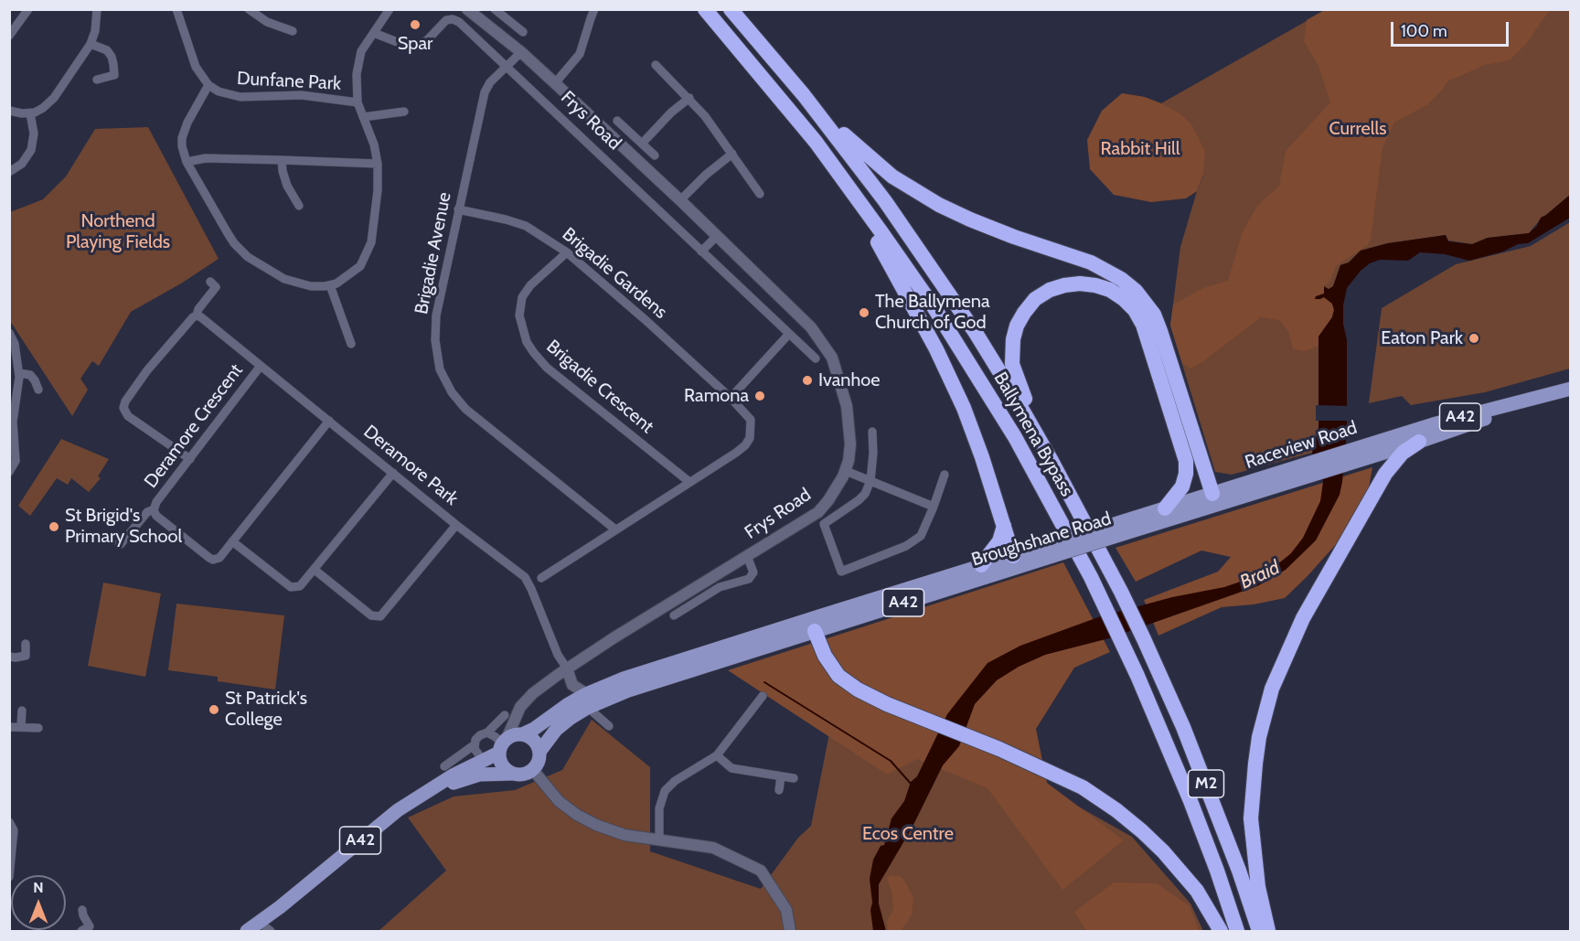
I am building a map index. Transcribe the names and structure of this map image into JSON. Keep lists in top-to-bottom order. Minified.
{"streets":{"highway":["Ballymena Bypass","M2"],"main road":["A42","Raceview Road","Broughshane Road"],"street":["Dunfane Park","Frys Road","Brigadie Avenue","Brigadie Gardens","Brigadie Crescent","Deramore Crescent","Deramore Park"]},"crossings":[["Dunfane Park","Frys Road"],["Frys Road","Brigadie Avenue"],["Frys Road","A42"],["Frys Road","Deramore Park"],["Frys Road","Broughshane Road"],["Brigadie Avenue","Brigadie Gardens"],["Brigadie Gardens","Brigadie Crescent"],["A42","Raceview Road"],["A42","Broughshane Road"],["Deramore Crescent","Deramore Park"],["Raceview Road","Broughshane Road"]],"water":["Braid"],"parks":["Currells","Rabbit Hill","Northend Playing Fields","Ecos Centre"],"places":["Spar","The Ballymena Church of God","Eaton Park","Ivanhoe","Ramona","St Brigid's Primary School","St Patrick's College"],"scale_bar":"100 m","north":"top"}
